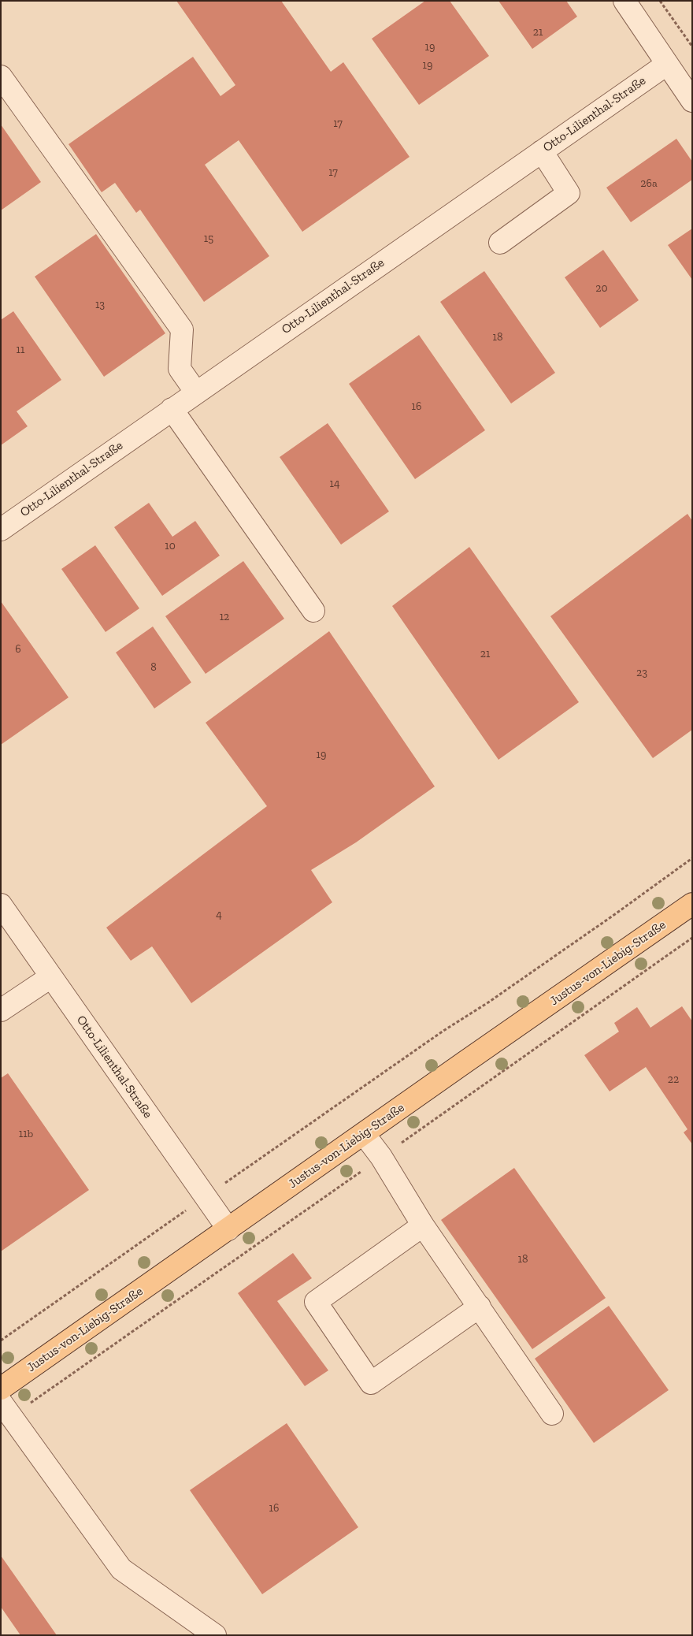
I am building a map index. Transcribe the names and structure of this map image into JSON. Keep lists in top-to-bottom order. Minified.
{"streets":{"main road":["Justus-von-Liebig-Straße"],"street":["Otto-Lilienthal-Straße"]},"crossings":[["Otto-Lilienthal-Straße","Justus-von-Liebig-Straße"]],"house_numbers":["21","19","19","17","17","26a","15","20","13","18","11","16","14","10","12","6","21","8","23","19","4","22","11b","18","16"]}
